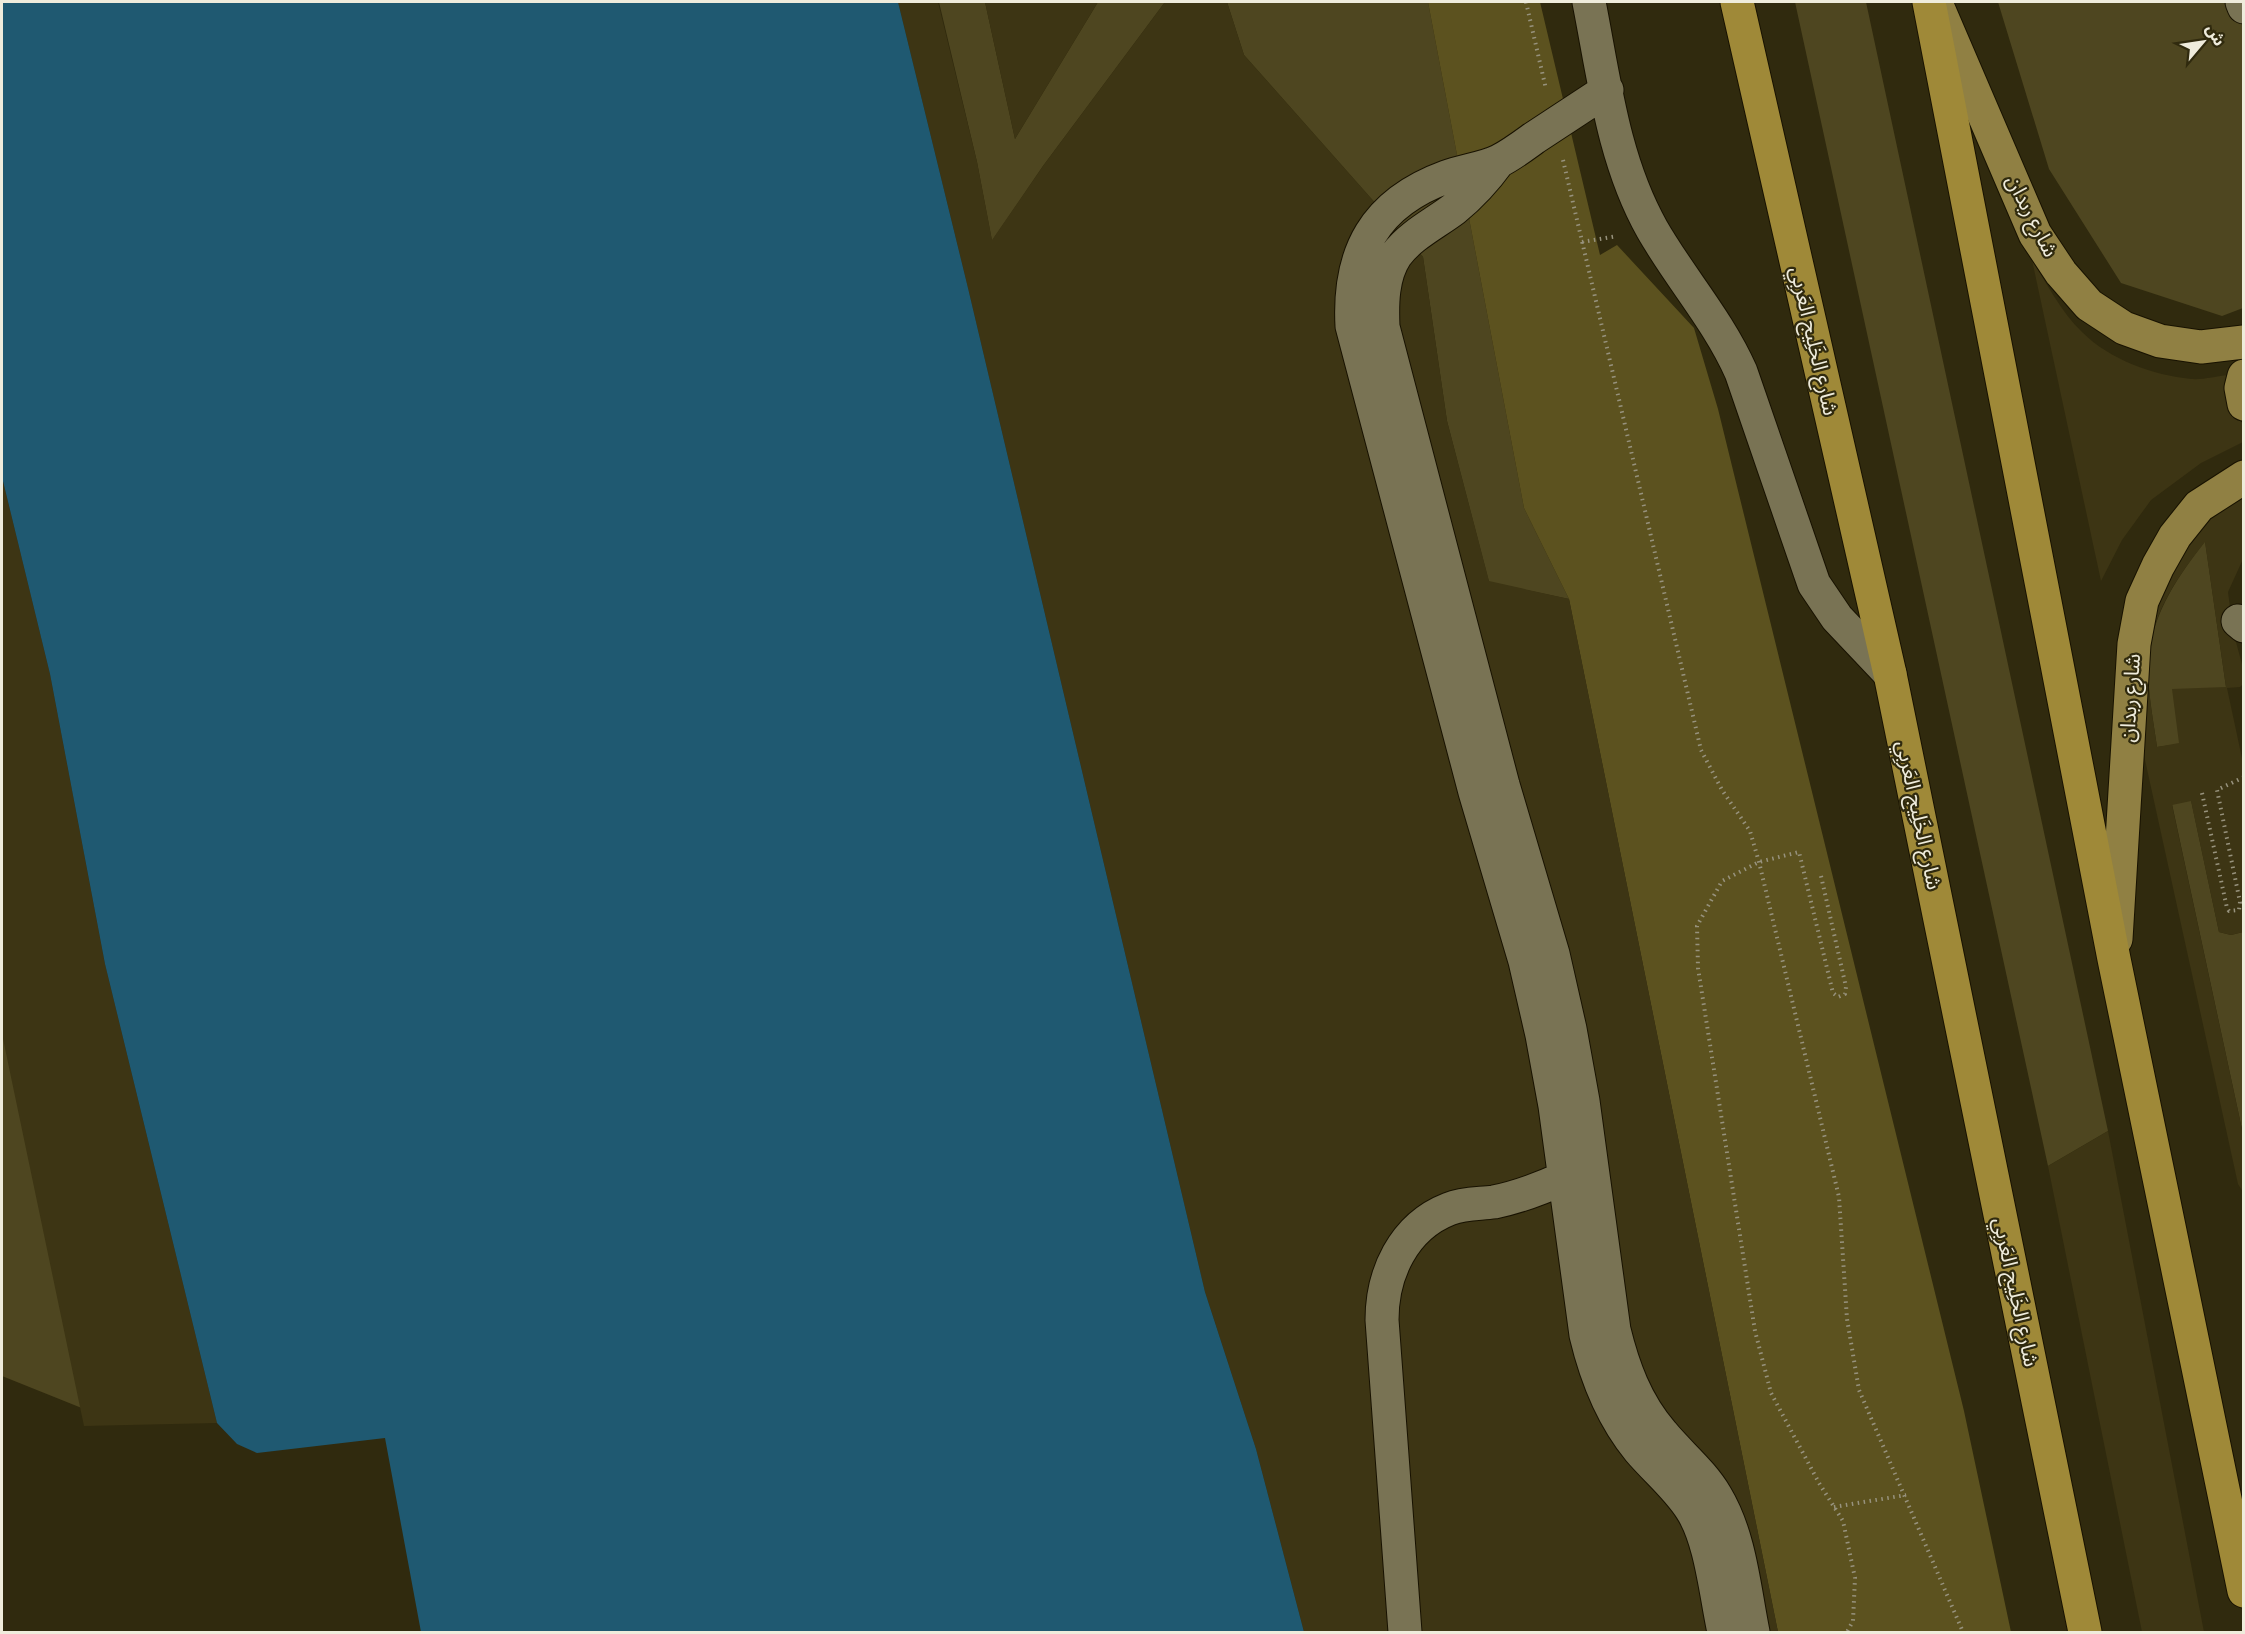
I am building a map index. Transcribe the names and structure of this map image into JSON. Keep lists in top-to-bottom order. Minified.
{"streets":{"highway":["شارع الخَلِيج العَربِي"],"main road":["شارع ربدان"]},"north":"top right"}
